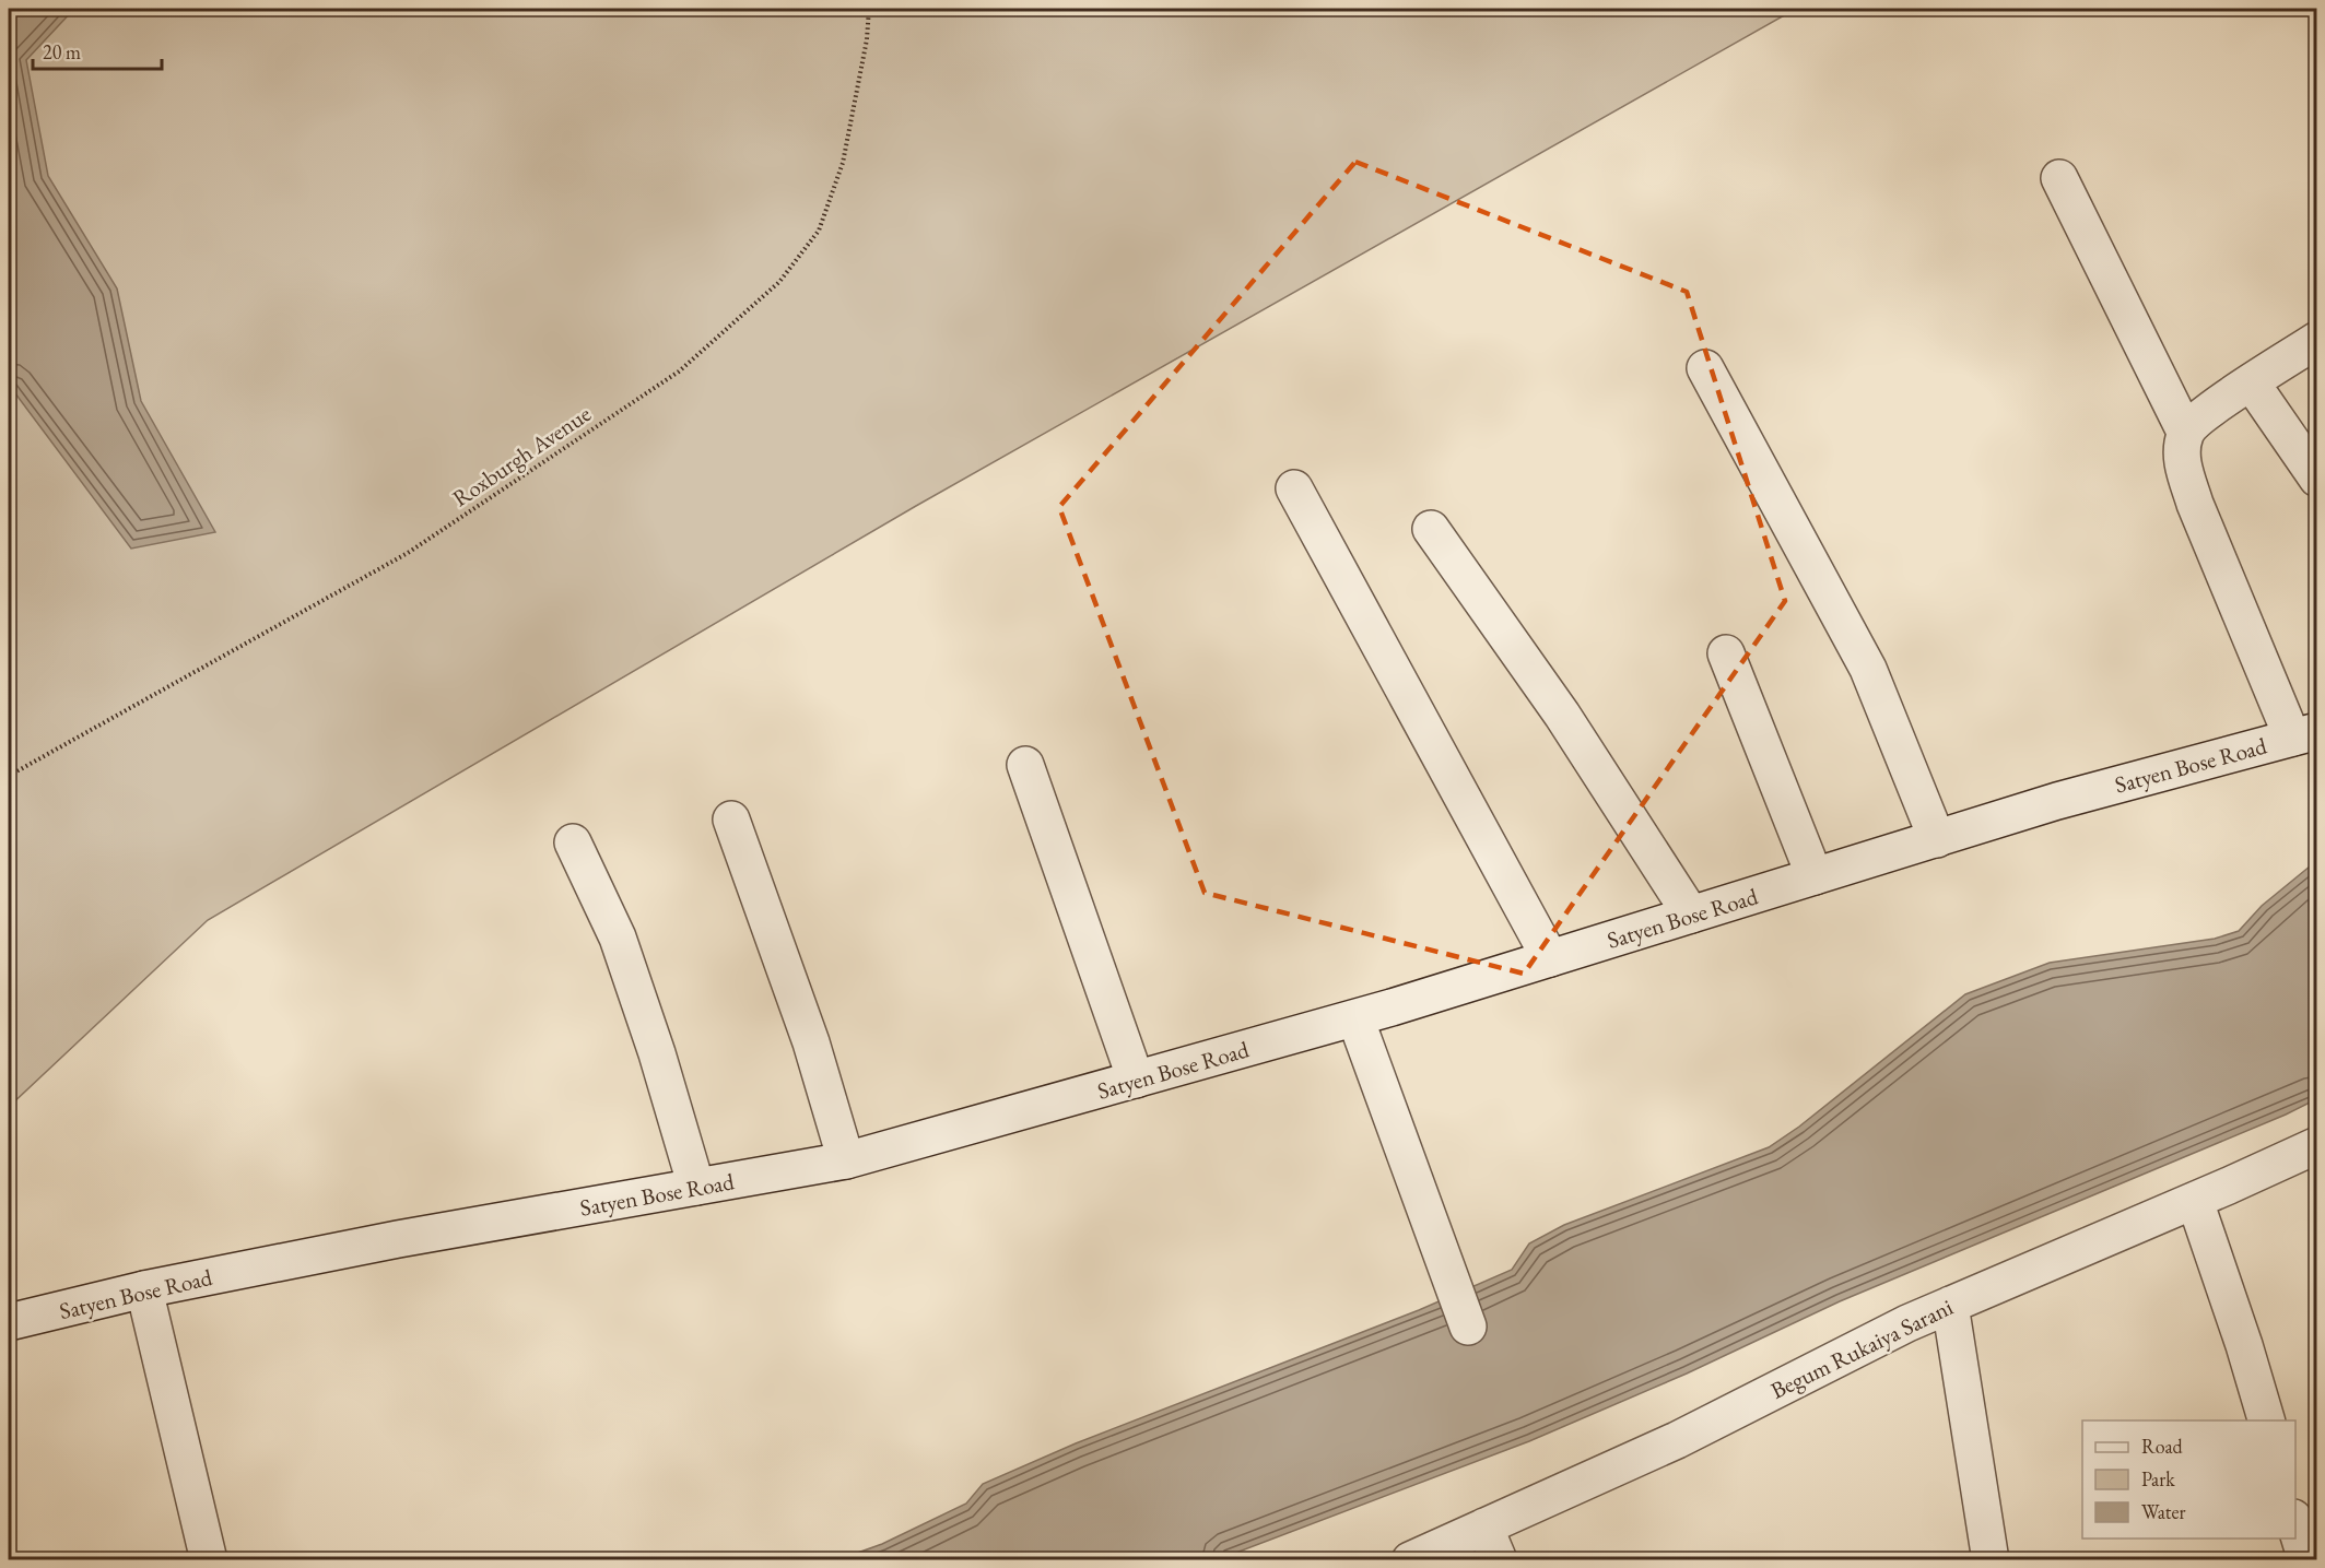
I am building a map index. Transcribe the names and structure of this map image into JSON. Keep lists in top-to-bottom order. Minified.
{"streets":{"street":["Satyen Bose Road","Begum Rukaiya Sarani"],"path":["Roxburgh Avenue"]},"legend":["Road","Park","Water"],"scale_bar":"20 m"}
